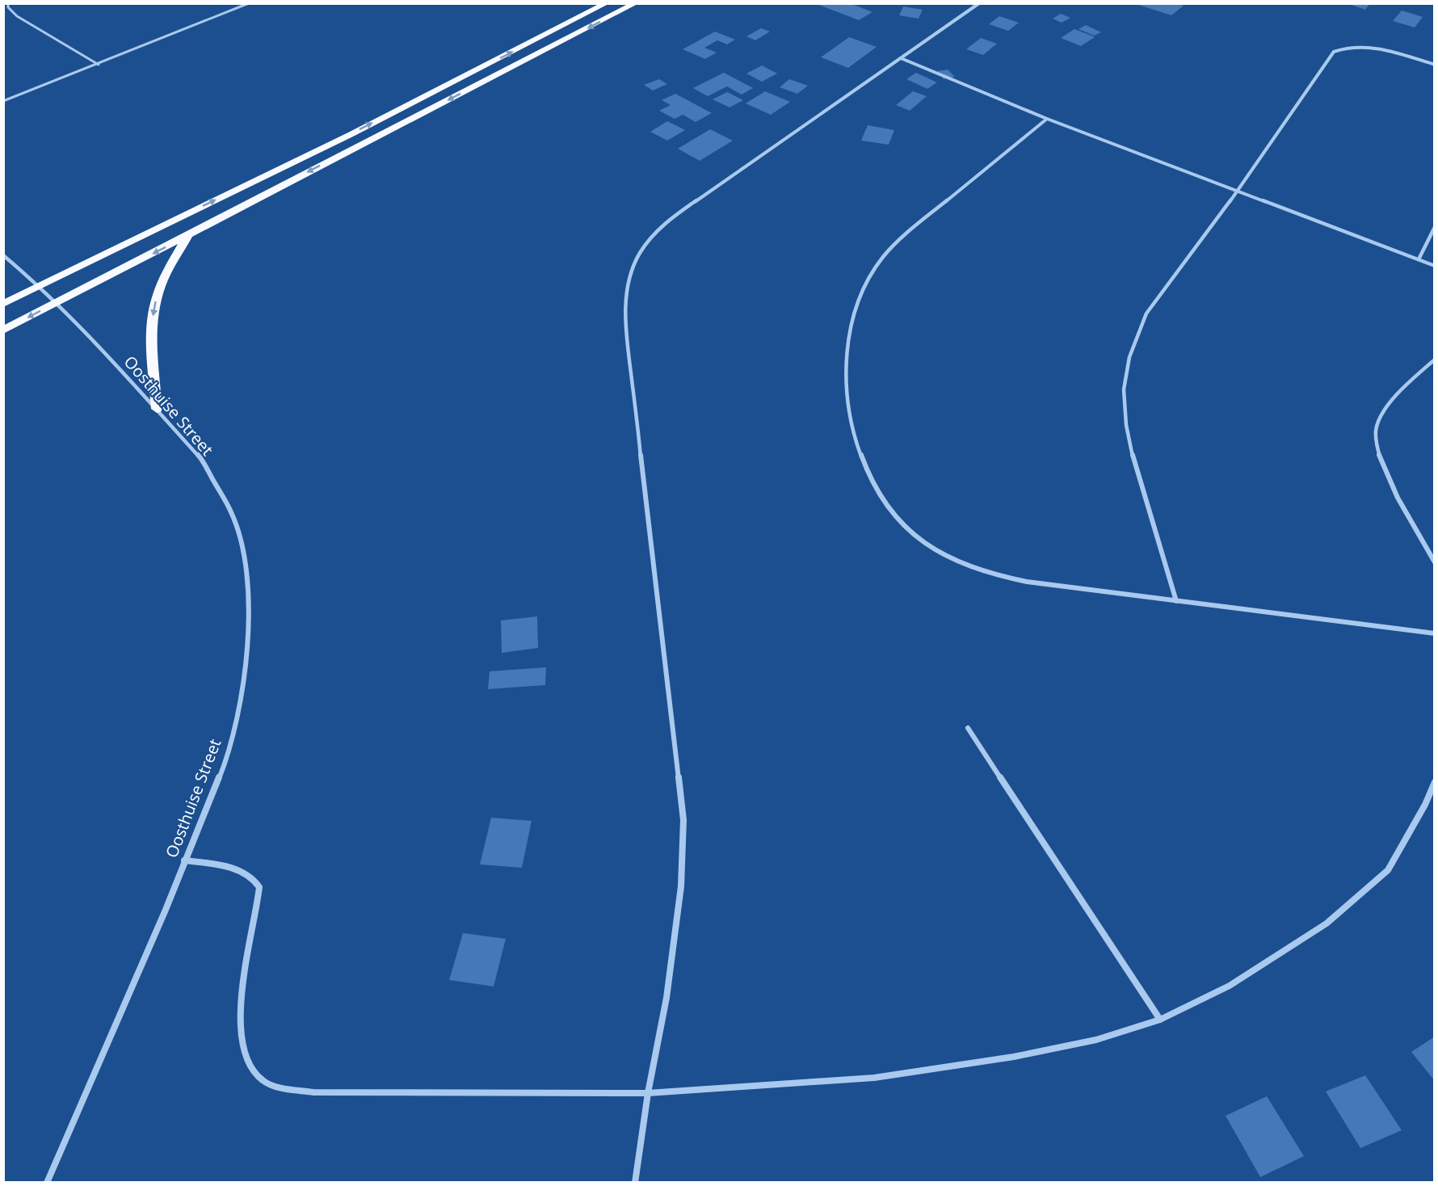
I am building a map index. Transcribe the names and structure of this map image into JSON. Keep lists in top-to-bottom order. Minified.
{"streets":{"street":["Oosthuise Street"]}}
